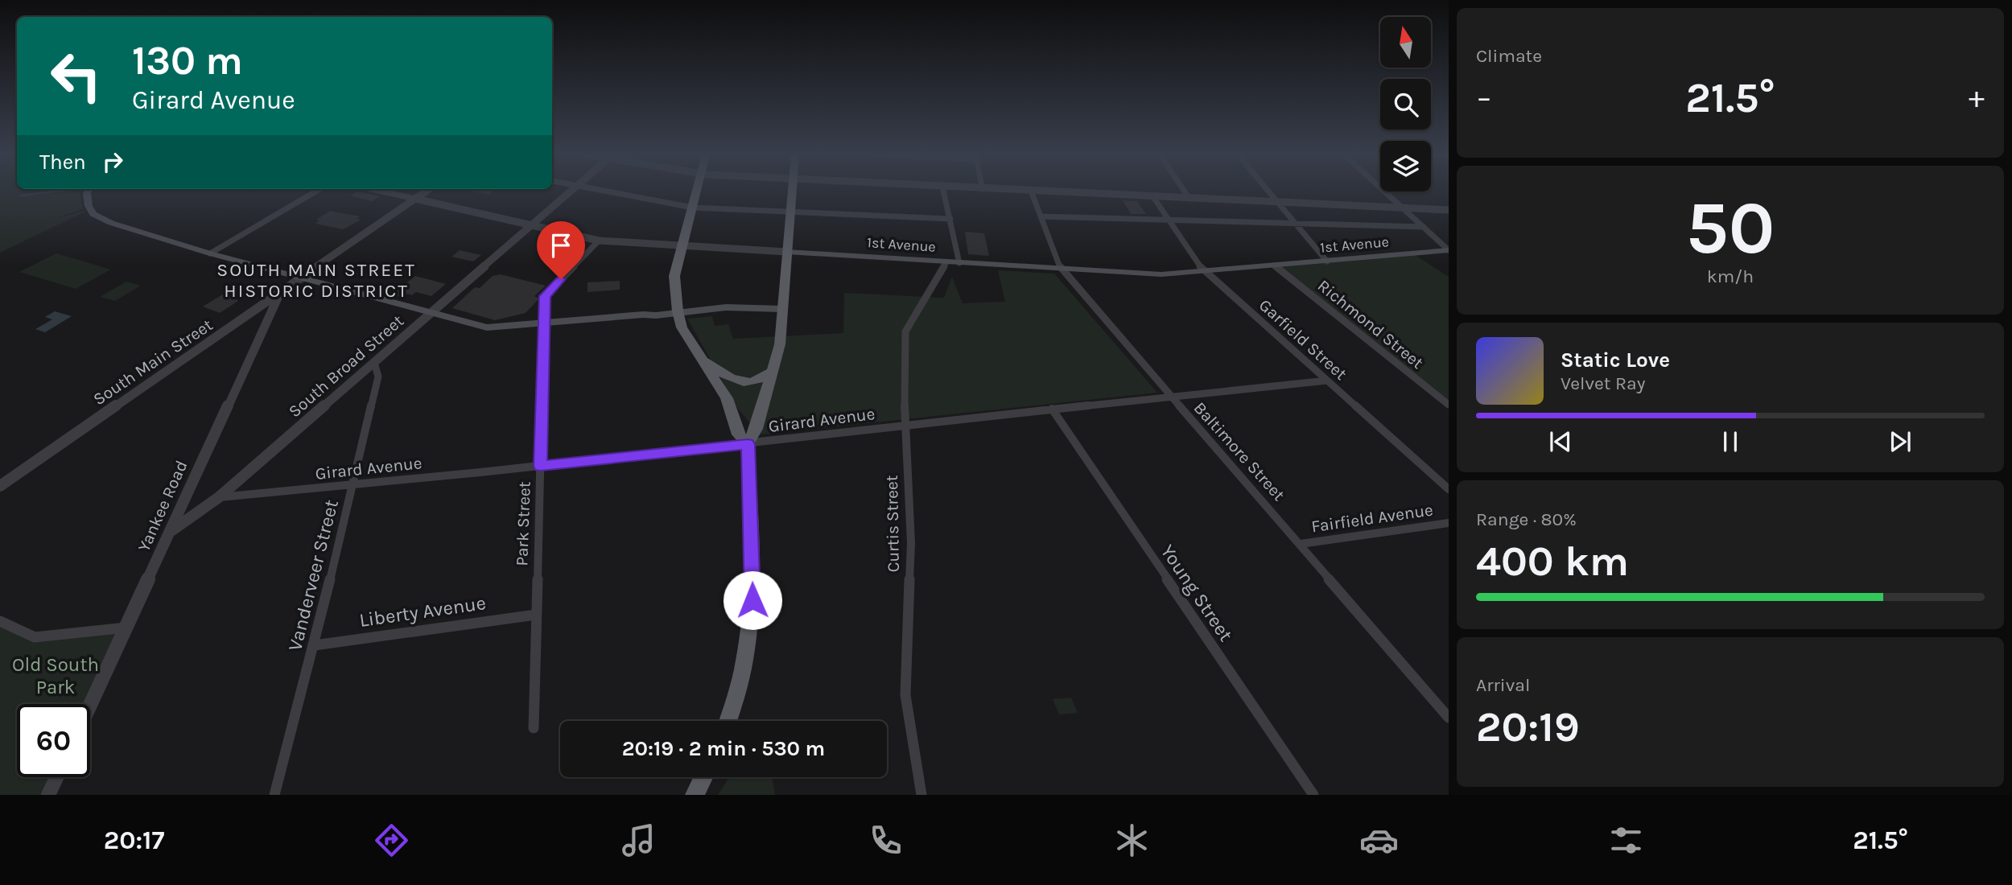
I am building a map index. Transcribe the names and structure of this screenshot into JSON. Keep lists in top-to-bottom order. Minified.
{"streets":{"main road":["1st Avenue"],"street":["Richmond Street","Garfield Street","South Main Street","South Broad Street","Girard Avenue","Baltimore Street","Yankee Road","Fairfield Avenue","Park Street","Curtis Street","Vanderveer Street","Young Street","Liberty Avenue"]},"crossings":[["1st Avenue","Richmond Street"],["1st Avenue","Garfield Street"],["1st Avenue","South Main Street"],["1st Avenue","South Broad Street"],["1st Avenue","Baltimore Street"],["1st Avenue","Park Street"],["1st Avenue","Curtis Street"],["Garfield Street","Girard Avenue"],["South Main Street","Yankee Road"],["South Broad Street","Girard Avenue"],["South Broad Street","Yankee Road"],["South Broad Street","Vanderveer Street"],["Girard Avenue","Baltimore Street"],["Girard Avenue","Park Street"],["Girard Avenue","Curtis Street"],["Girard Avenue","Vanderveer Street"],["Girard Avenue","Young Street"],["Baltimore Street","Fairfield Avenue"],["Park Street","Liberty Avenue"],["Vanderveer Street","Liberty Avenue"]],"districts":["SOUTH MAIN STREET HISTORIC DISTRICT"],"parks":["Old South Park"],"north":"top","page":{"tile":["Climate",["50","km/h"],["Range · 80%","400 km"],["Arrival","20:19"]],"turn":["130 m","Girard Avenue"],"heat":["−","21.5°","+"],"then":"Then","song":["Static Love","Velvet Ray"],"limit":"60","trip":"20:19 · 2 min · 530 m","tabs":["20:17","21.5°"]}}
